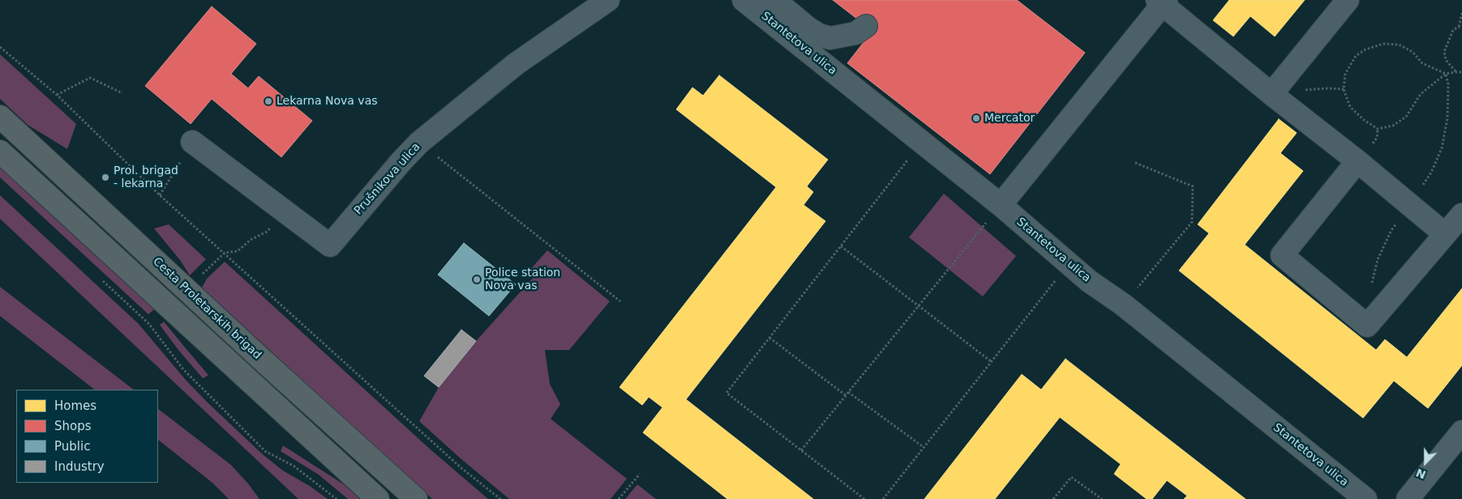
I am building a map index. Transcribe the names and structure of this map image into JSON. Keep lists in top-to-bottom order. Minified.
{"streets":{"main road":["Cesta Proletarskih brigad"],"street":["Stantetova ulica","Prušnikova ulica"]},"places":["Lekarna Nova vas","Mercator","Prol. brigad - lekarna","Police station Nova vas"],"legend":["Homes","Shops","Public","Industry"],"north":"bottom"}
